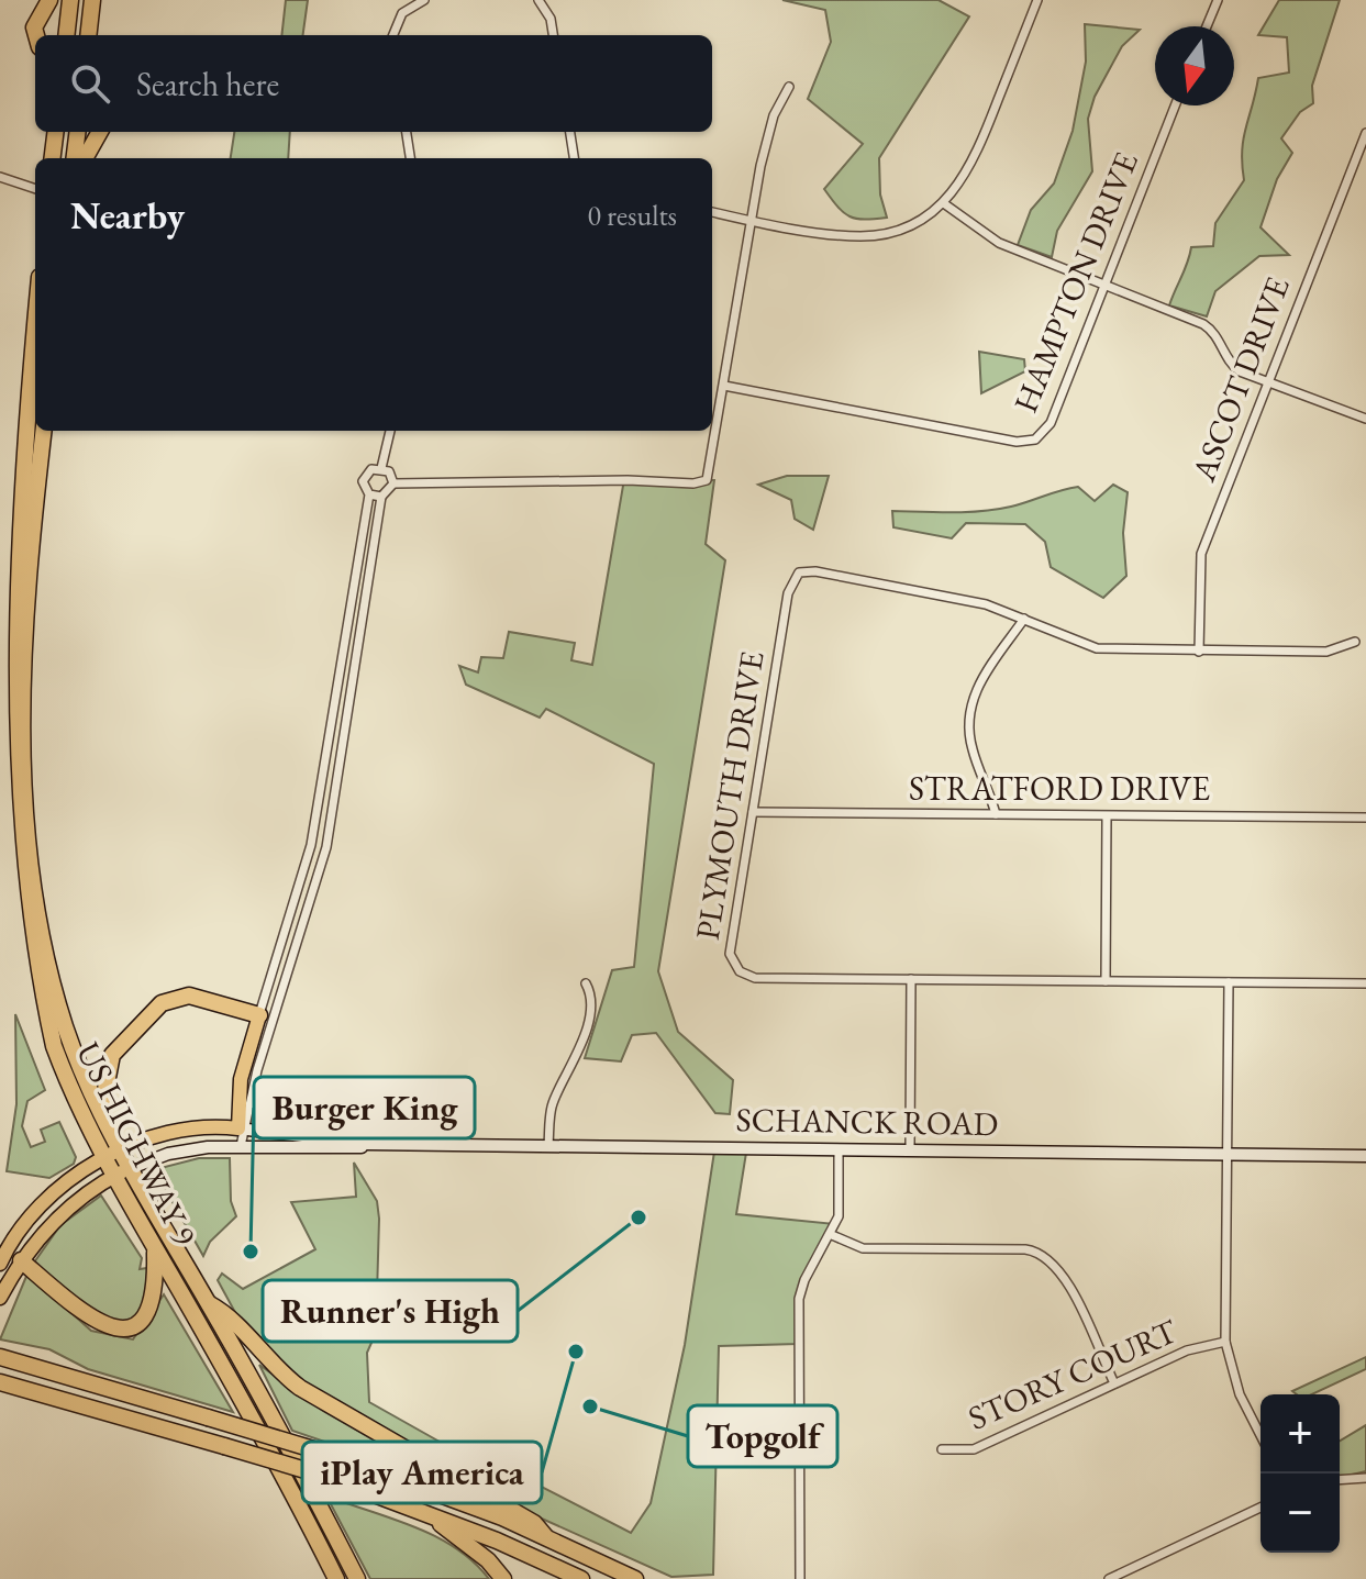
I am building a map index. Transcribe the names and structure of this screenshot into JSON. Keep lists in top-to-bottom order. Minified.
{"streets":{"highway":["US HIGHWAY 9"],"main road":["SCHANCK ROAD"],"street":["HAMPTON DRIVE","ASCOT DRIVE","STRATFORD DRIVE","PLYMOUTH DRIVE","STORY COURT"]},"crossings":[["ASCOT DRIVE","PLYMOUTH DRIVE"],["STRATFORD DRIVE","PLYMOUTH DRIVE"],["SCHANCK ROAD","US HIGHWAY 9"]],"places":["Runner's High","Burger King","iPlay America","Topgolf"],"north":"bottom","page":{"search":"Search here","heading":["Nearby","0 results"],"map_buttons":["+","−"]}}
